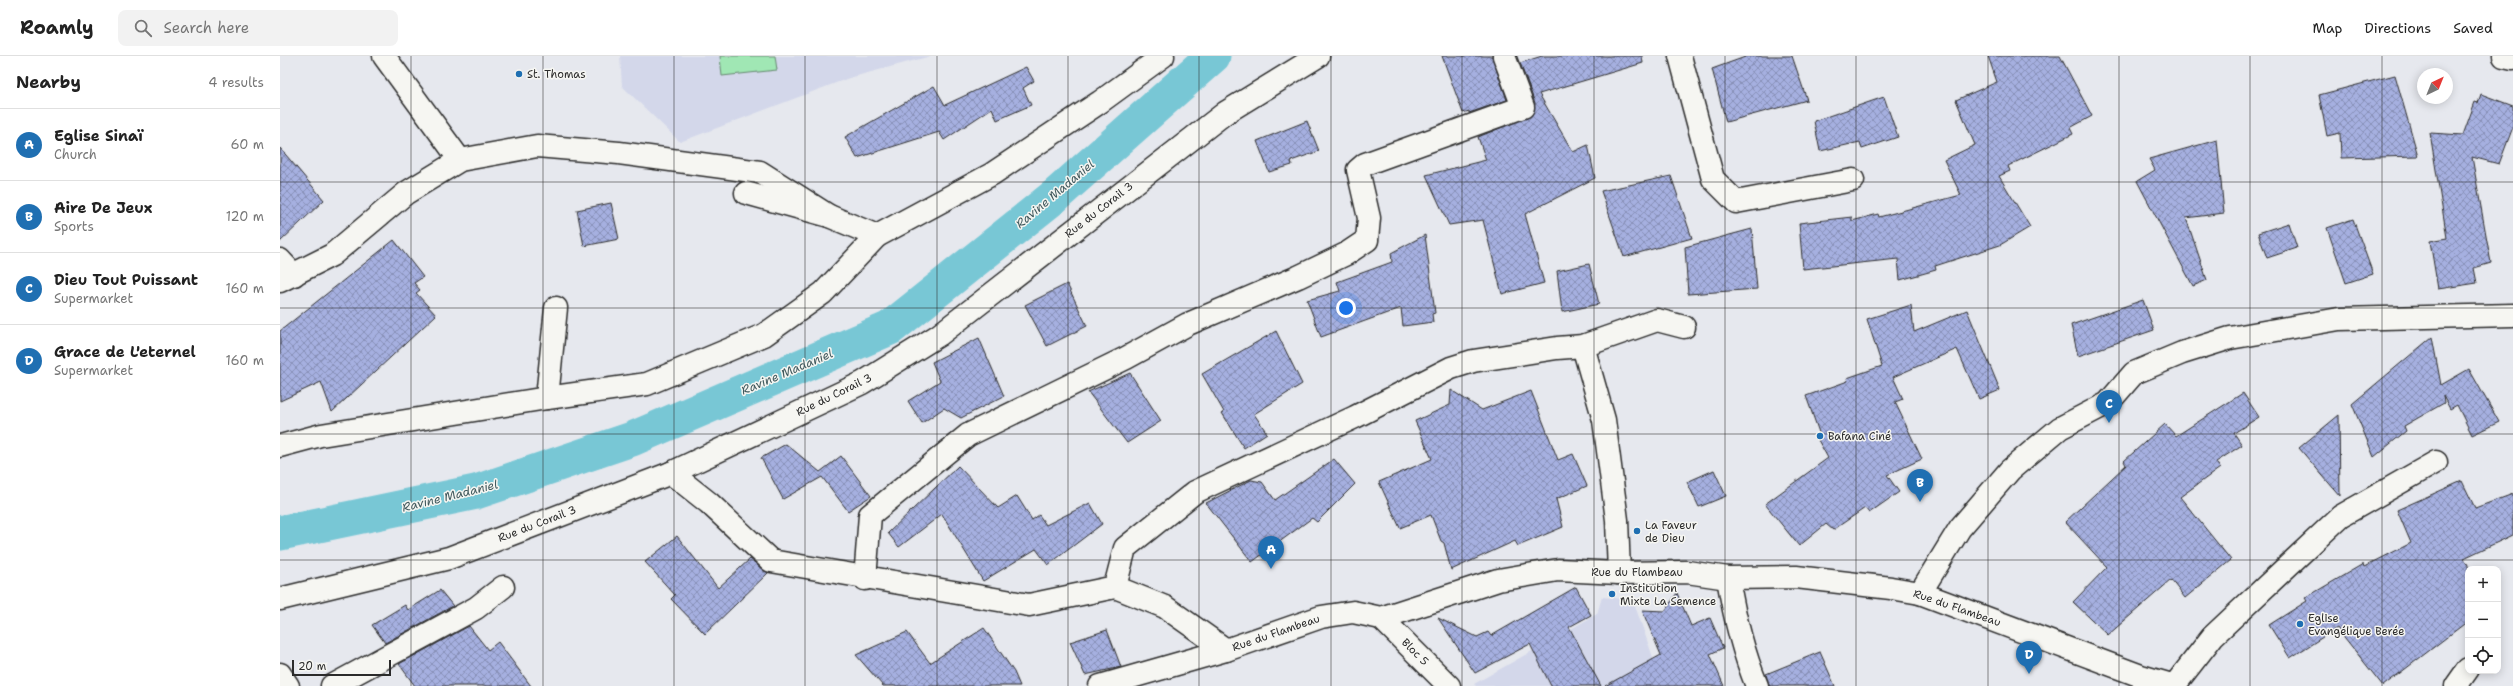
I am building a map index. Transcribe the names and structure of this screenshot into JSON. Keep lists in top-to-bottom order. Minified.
{"streets":{"street":["Rue du Corail 3","Rue du Flambeau","Bloc 5"]},"crossings":[["Rue du Flambeau","Bloc 5"]],"water":["Ravine Madaniel"],"places":["St. Thomas","Bafana Ciné","La Faveur de Dieu","Institution Mixte La Semence","Eglise Evangélique Berée"],"scale_bar":"20 m","north":"top right","page":{"header":"Roamly","search":"Search here","nav":["Map","Directions","Saved"],"heading":["Nearby","4 results"],"list":[{"mark":"A","name":"Eglise Sinaï","note":"Church","value":"60 m"},{"mark":"B","name":"Aire De Jeux","note":"Sports","value":"120 m"},{"mark":"C","name":"Dieu Tout Puissant","note":"Supermarket","value":"160 m"},{"mark":"D","name":"Grace de L'eternel","note":"Supermarket","value":"160 m"}],"pins":["C","B","A","D"],"map_buttons":["+","−"],"scale":"20 m"}}
